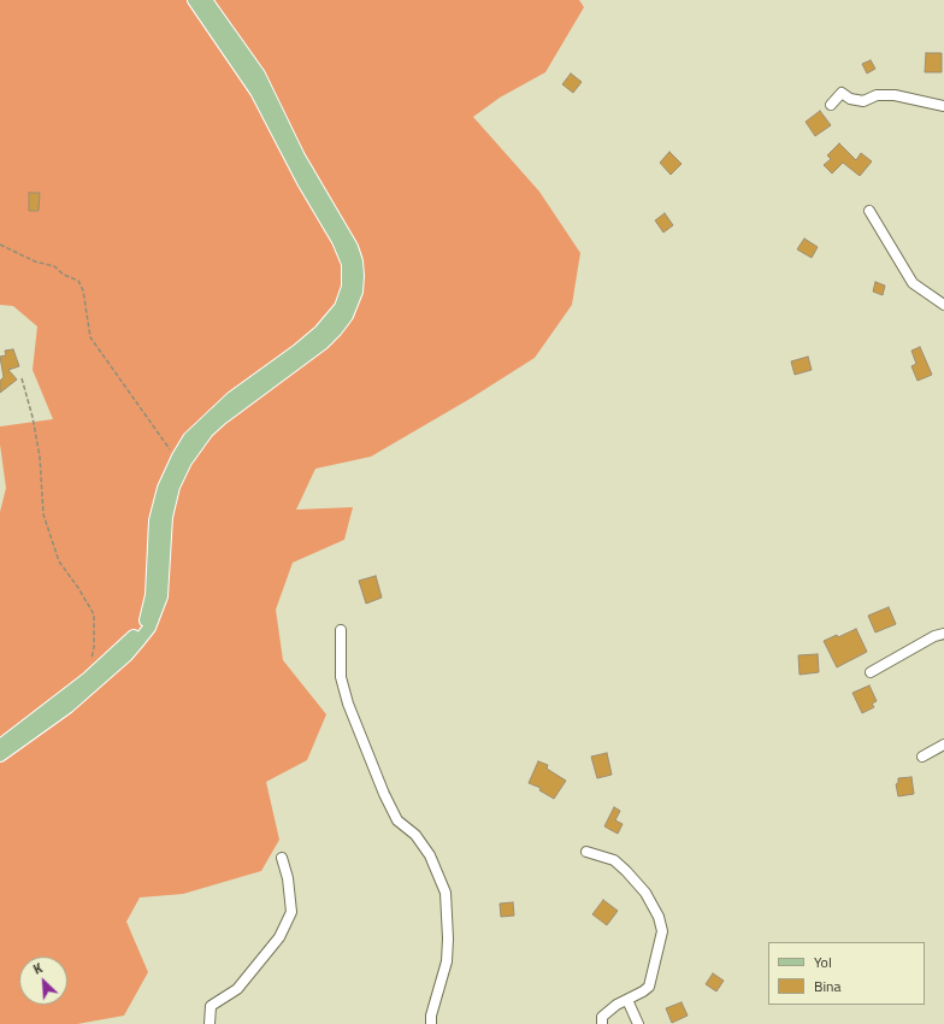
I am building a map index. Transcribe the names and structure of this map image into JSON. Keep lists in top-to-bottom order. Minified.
{"legend":["Yol","Bina"],"north":"top left"}
